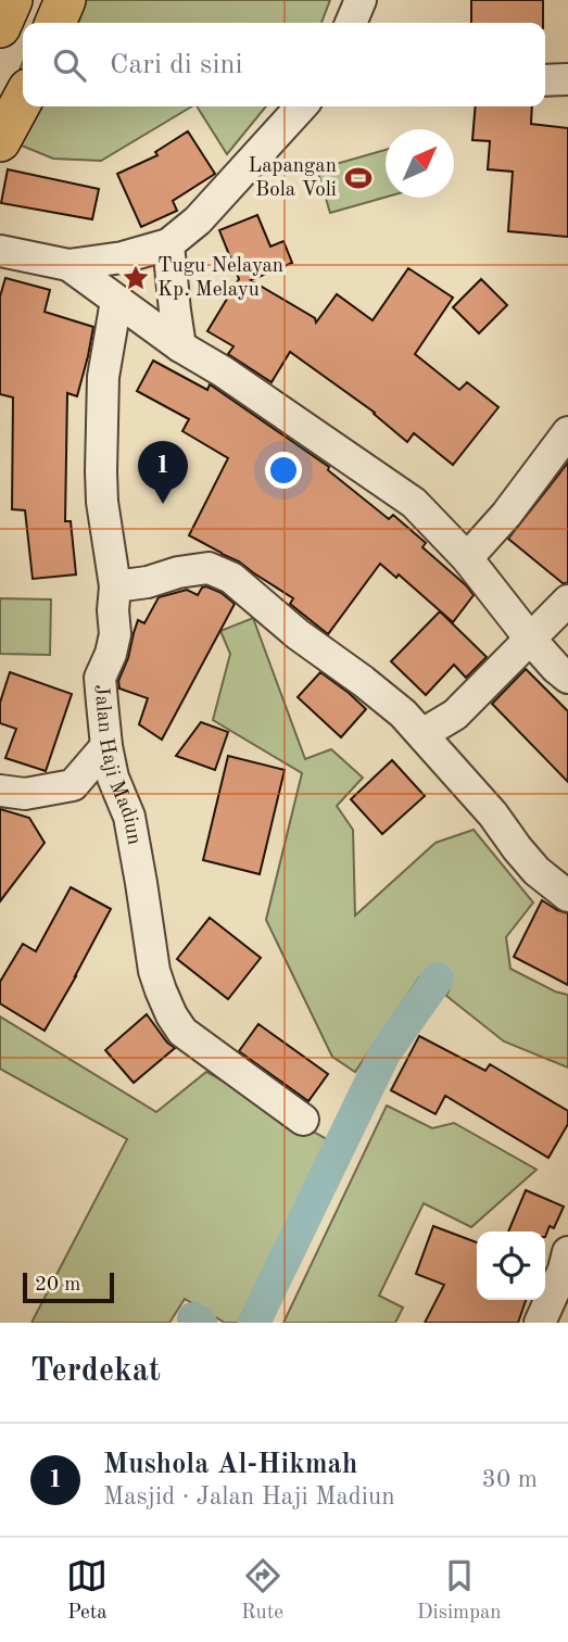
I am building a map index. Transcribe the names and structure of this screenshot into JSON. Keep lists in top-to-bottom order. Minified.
{"streets":{"street":["Jalan Haji Madiun"]},"places":{"sports":["Lapangan Bola Voli"],"place":["Tugu Nelayan Kp. Melayu"]},"scale_bar":"20 m","north":"top right","page":{"search":"Cari di sini","pins":"1","scale":"20 m","heading":"Terdekat","list":[{"mark":"1","name":"Mushola Al-Hikmah","note":"Masjid · Jalan Haji Madiun","value":"30 m"}],"nav":["Peta","Rute","Disimpan"]}}
